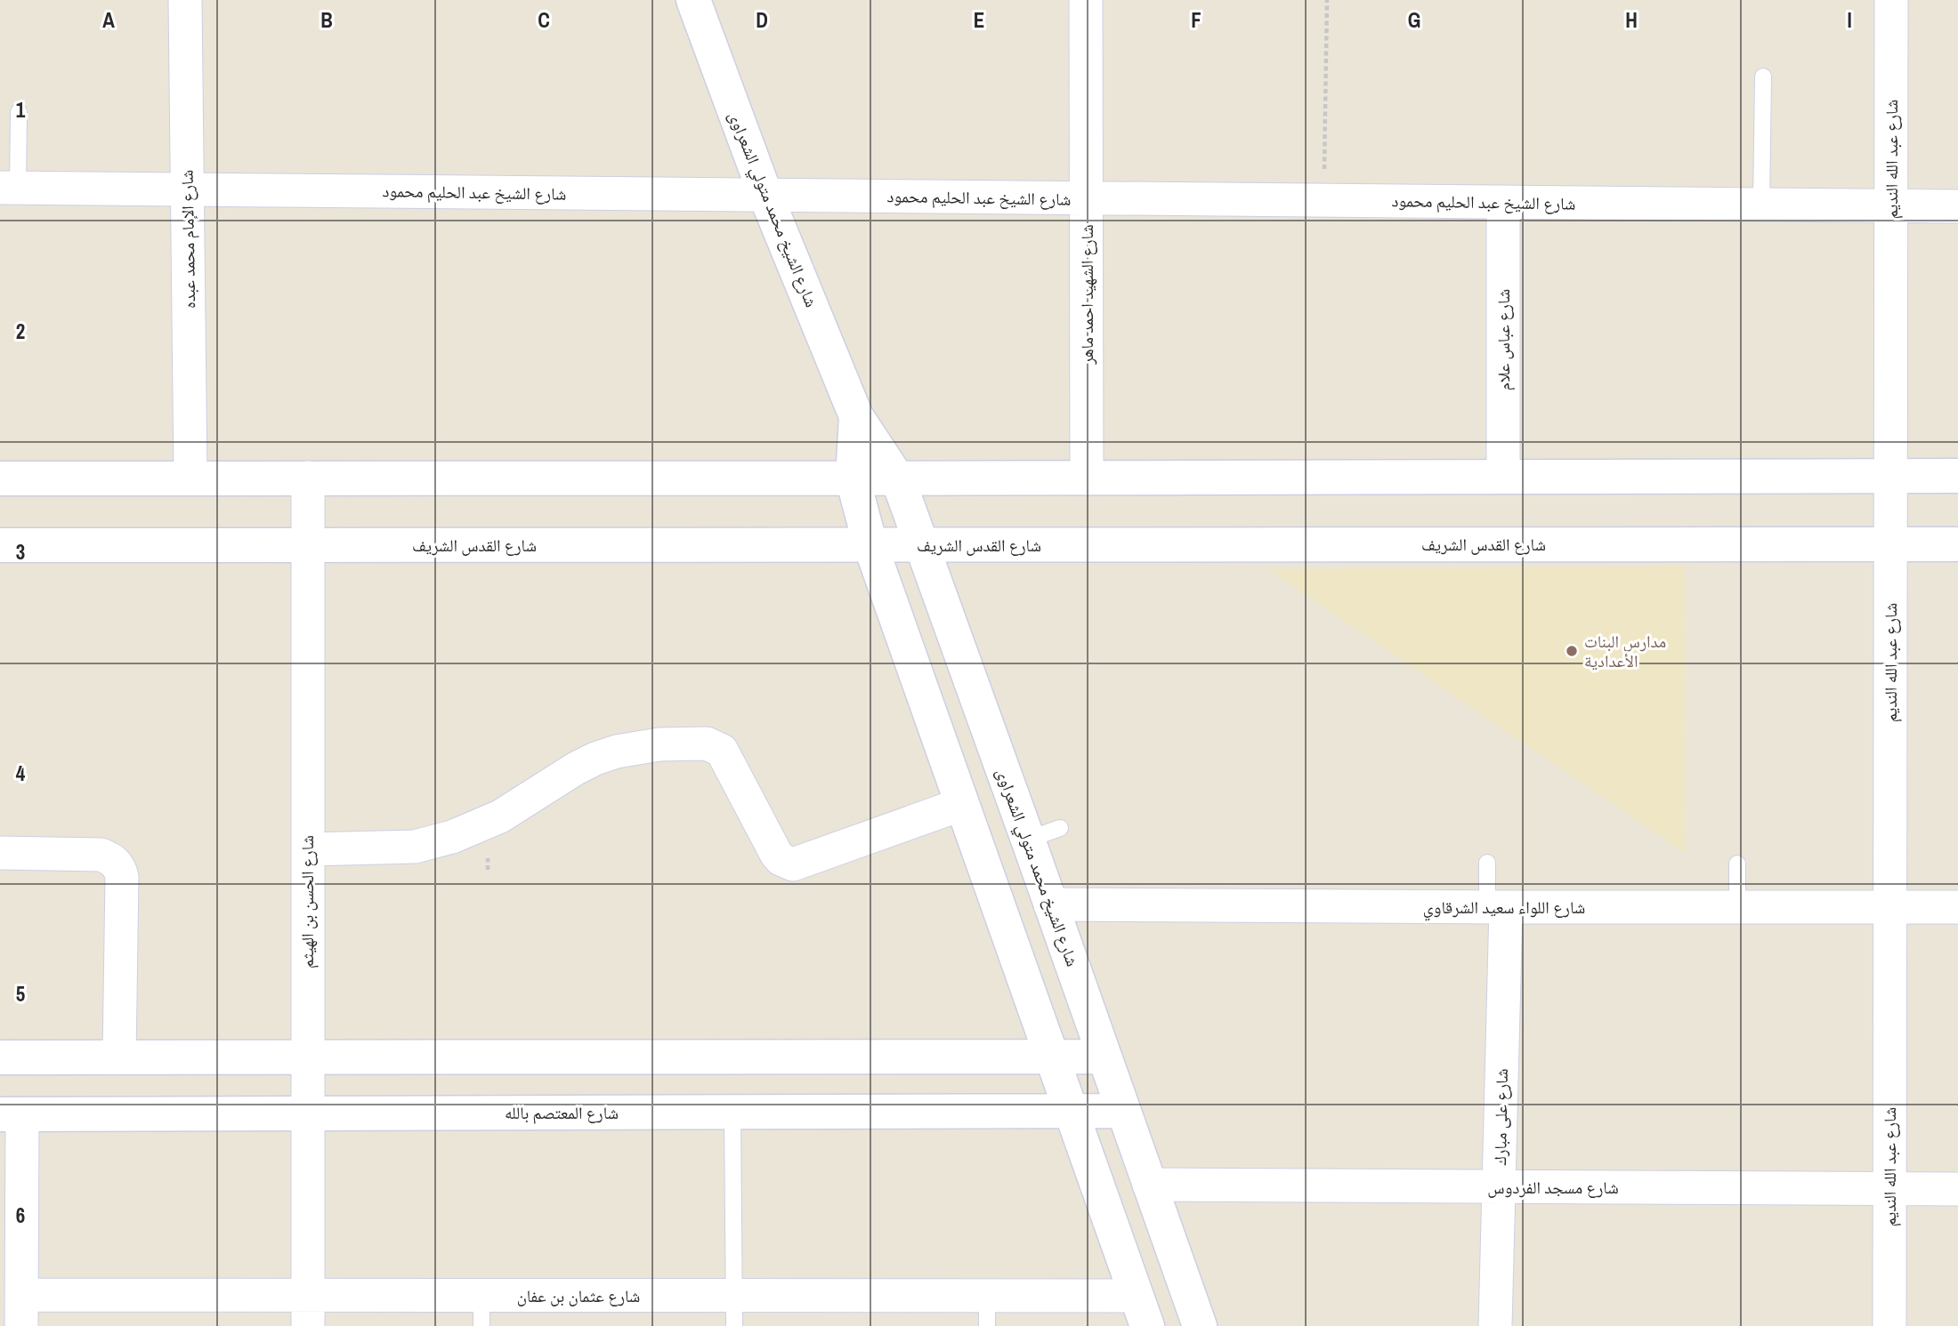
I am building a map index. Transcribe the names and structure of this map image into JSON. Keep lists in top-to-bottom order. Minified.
{"streets":{"street":["شارع عبد الله النديم","شارع الشيخ عبد الحليم محمود","شارع الشيخ محمد متولي الشعراوى","شارع الإمام محمد عبده","شارع الشهيد احمد ماهر","شارع عباس علام","شارع القدس الشريف","شارع الحسن بن الهيثم","شارع اللواء سعيد الشرقاوي","شارع المعتصم بالله","شارع على مبارك","شارع مسجد الفردوس","شارع عثمان بن عفان"]},"crossings":[["شارع عبد الله النديم","شارع الشيخ عبد الحليم محمود"],["شارع عبد الله النديم","شارع القدس الشريف"],["شارع عبد الله النديم","شارع اللواء سعيد الشرقاوي"],["شارع عبد الله النديم","شارع مسجد الفردوس"],["شارع الشيخ عبد الحليم محمود","شارع الشيخ محمد متولي الشعراوى"],["شارع الشيخ عبد الحليم محمود","شارع الإمام محمد عبده"],["شارع الشيخ عبد الحليم محمود","شارع الشهيد احمد ماهر"],["شارع الشيخ عبد الحليم محمود","شارع عباس علام"],["شارع الشيخ محمد متولي الشعراوى","شارع القدس الشريف"],["شارع الشيخ محمد متولي الشعراوى","شارع اللواء سعيد الشرقاوي"],["شارع الشيخ محمد متولي الشعراوى","شارع المعتصم بالله"],["شارع الشيخ محمد متولي الشعراوى","شارع مسجد الفردوس"],["شارع الشيخ محمد متولي الشعراوى","شارع عثمان بن عفان"],["شارع القدس الشريف","شارع الحسن بن الهيثم"],["شارع الحسن بن الهيثم","شارع المعتصم بالله"],["شارع الحسن بن الهيثم","شارع عثمان بن عفان"],["شارع اللواء سعيد الشرقاوي","شارع على مبارك"],["شارع على مبارك","شارع مسجد الفردوس"]],"places":["مدارس البنات الأعدادية"],"grid":{"columns":["A","B","C","D","E","F","G","H","I"],"rows":["1","2","3","4","5","6"]}}
